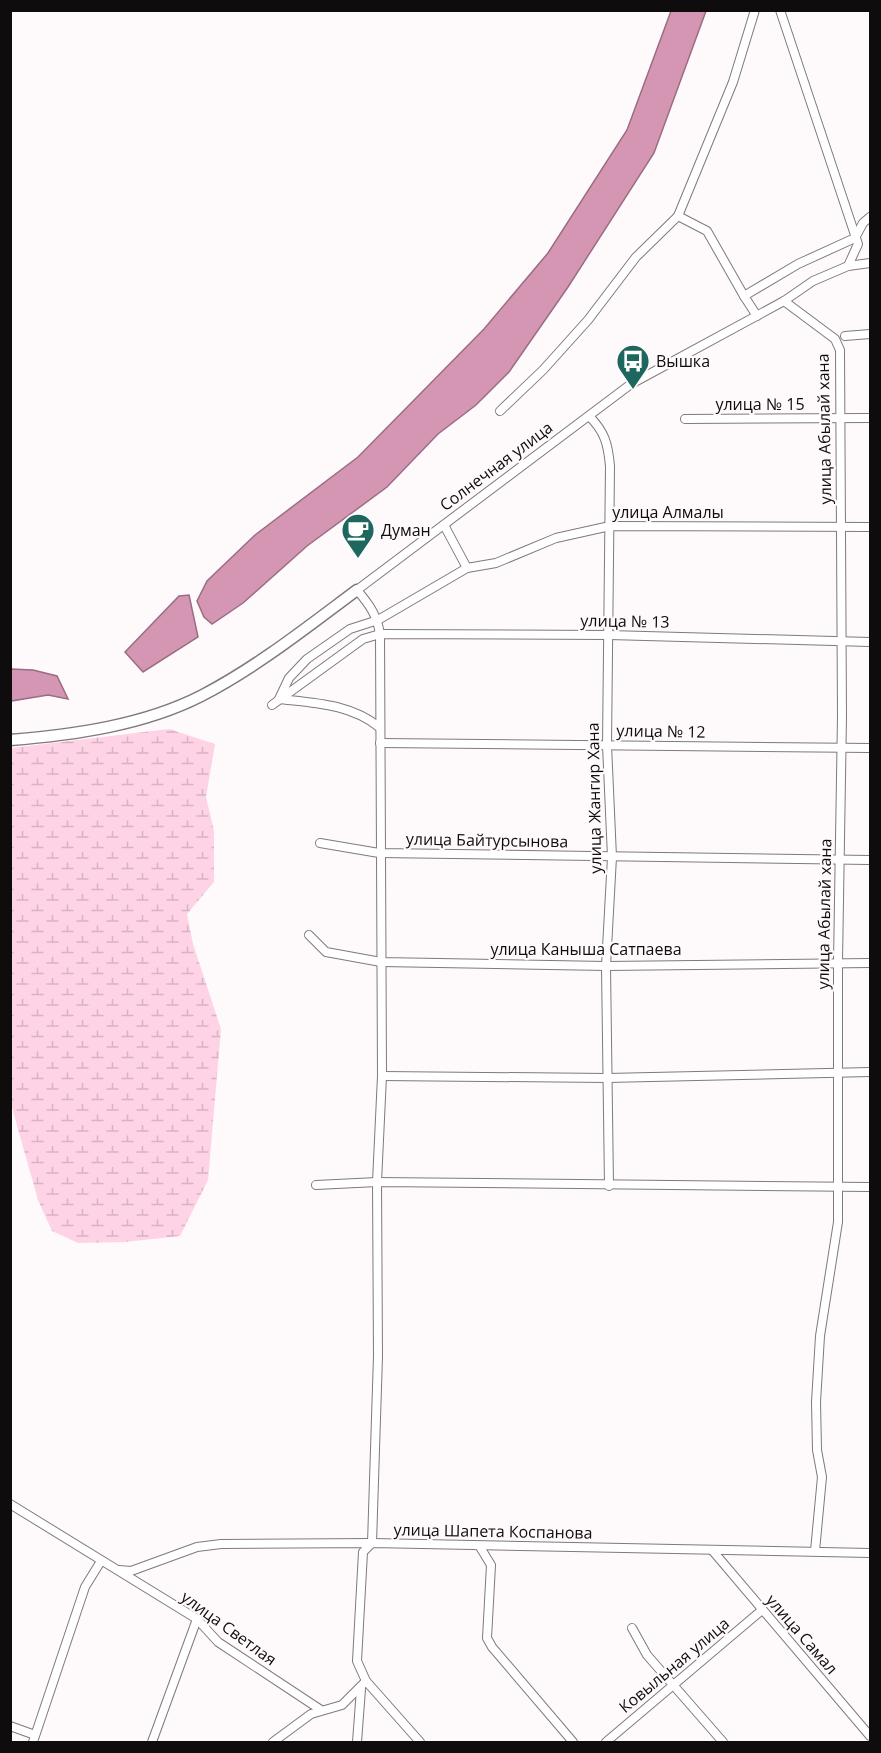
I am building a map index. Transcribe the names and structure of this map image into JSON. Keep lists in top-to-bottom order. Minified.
{"streets":{"street":["улица № 15","улица Абылай хана","Солнечная улица","улица Алмалы","улица № 13","улица № 12","улица Жангир Хана","улица Байтурсынова","улица Каныша Сатпаева","улица Шапета Коспанова","улица Светлая","улица Самал","Ковыльная улица"]},"crossings":[["улица № 15","улица Абылай хана"],["улица Абылай хана","Солнечная улица"],["улица Абылай хана","улица Алмалы"],["улица Абылай хана","улица № 13"],["улица Абылай хана","улица № 12"],["улица Абылай хана","улица Байтурсынова"],["улица Абылай хана","улица Каныша Сатпаева"],["улица Абылай хана","улица Шапета Коспанова"],["Солнечная улица","улица Жангир Хана"],["улица Алмалы","улица Жангир Хана"],["улица № 13","улица Жангир Хана"],["улица № 12","улица Жангир Хана"],["улица Жангир Хана","улица Байтурсынова"],["улица Жангир Хана","улица Каныша Сатпаева"],["улица Шапета Коспанова","улица Светлая"],["улица Шапета Коспанова","улица Самал"],["улица Самал","Ковыльная улица"]],"places":{"bus stop":["Вышка"],"cafe":["Думан"]}}
